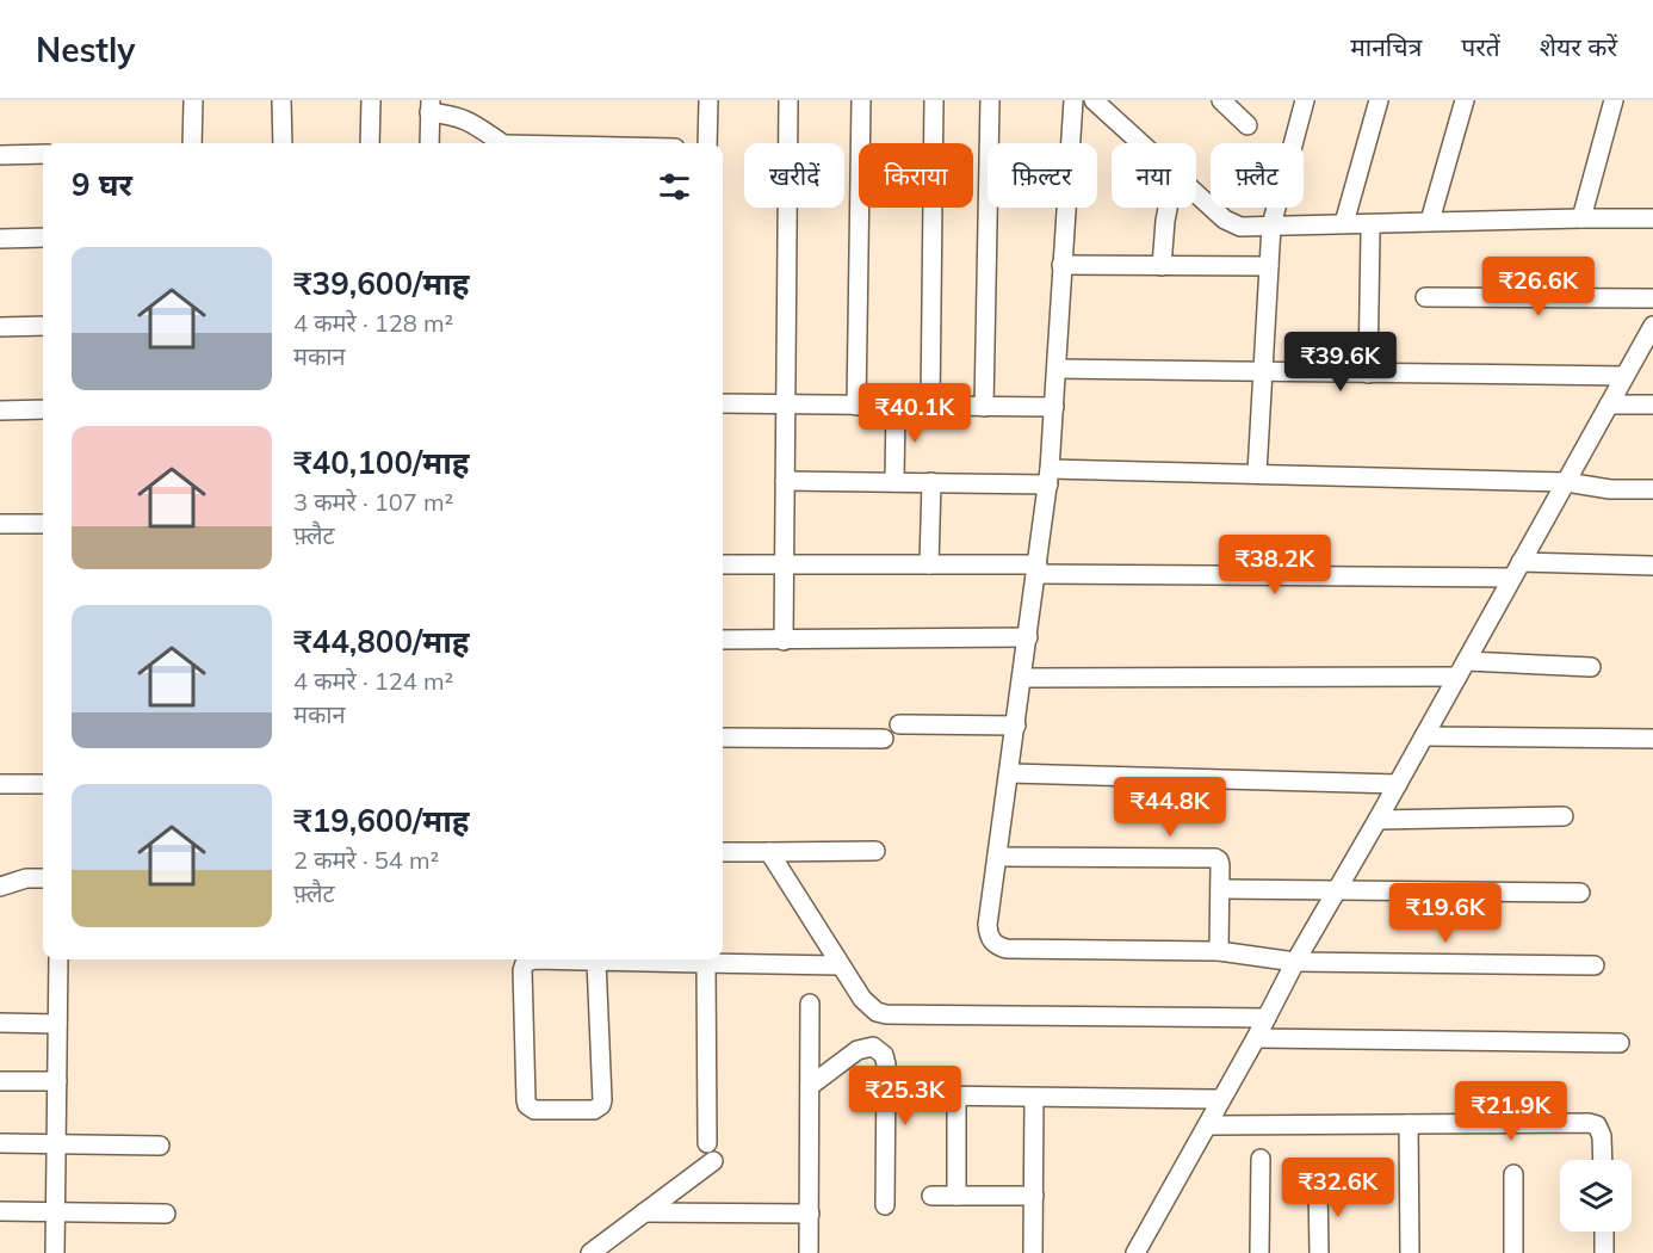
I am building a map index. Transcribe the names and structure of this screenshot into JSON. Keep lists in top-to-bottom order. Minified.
{"page":{"header":"Nestly","nav":["मानचित्र","परतें","शेयर करें"],"chip":["खरीदें","किराया","फ़िल्टर","नया","फ़्लैट"],"heading":"9 घर","list":[{"name":"₹39,600/माह","note":"4 कमरे · 128 m² · मकान"},{"name":"₹40,100/माह","note":"3 कमरे · 107 m² · फ़्लैट"},{"name":"₹44,800/माह","note":"4 कमरे · 124 m² · मकान"},{"name":"₹19,600/माह","note":"2 कमरे · 54 m² · फ़्लैट"}],"price":["₹26.6K","₹39.6K","₹40.1K","₹38.2K","₹44.8K","₹19.6K","₹25.3K","₹21.9K","₹32.6K"]}}
